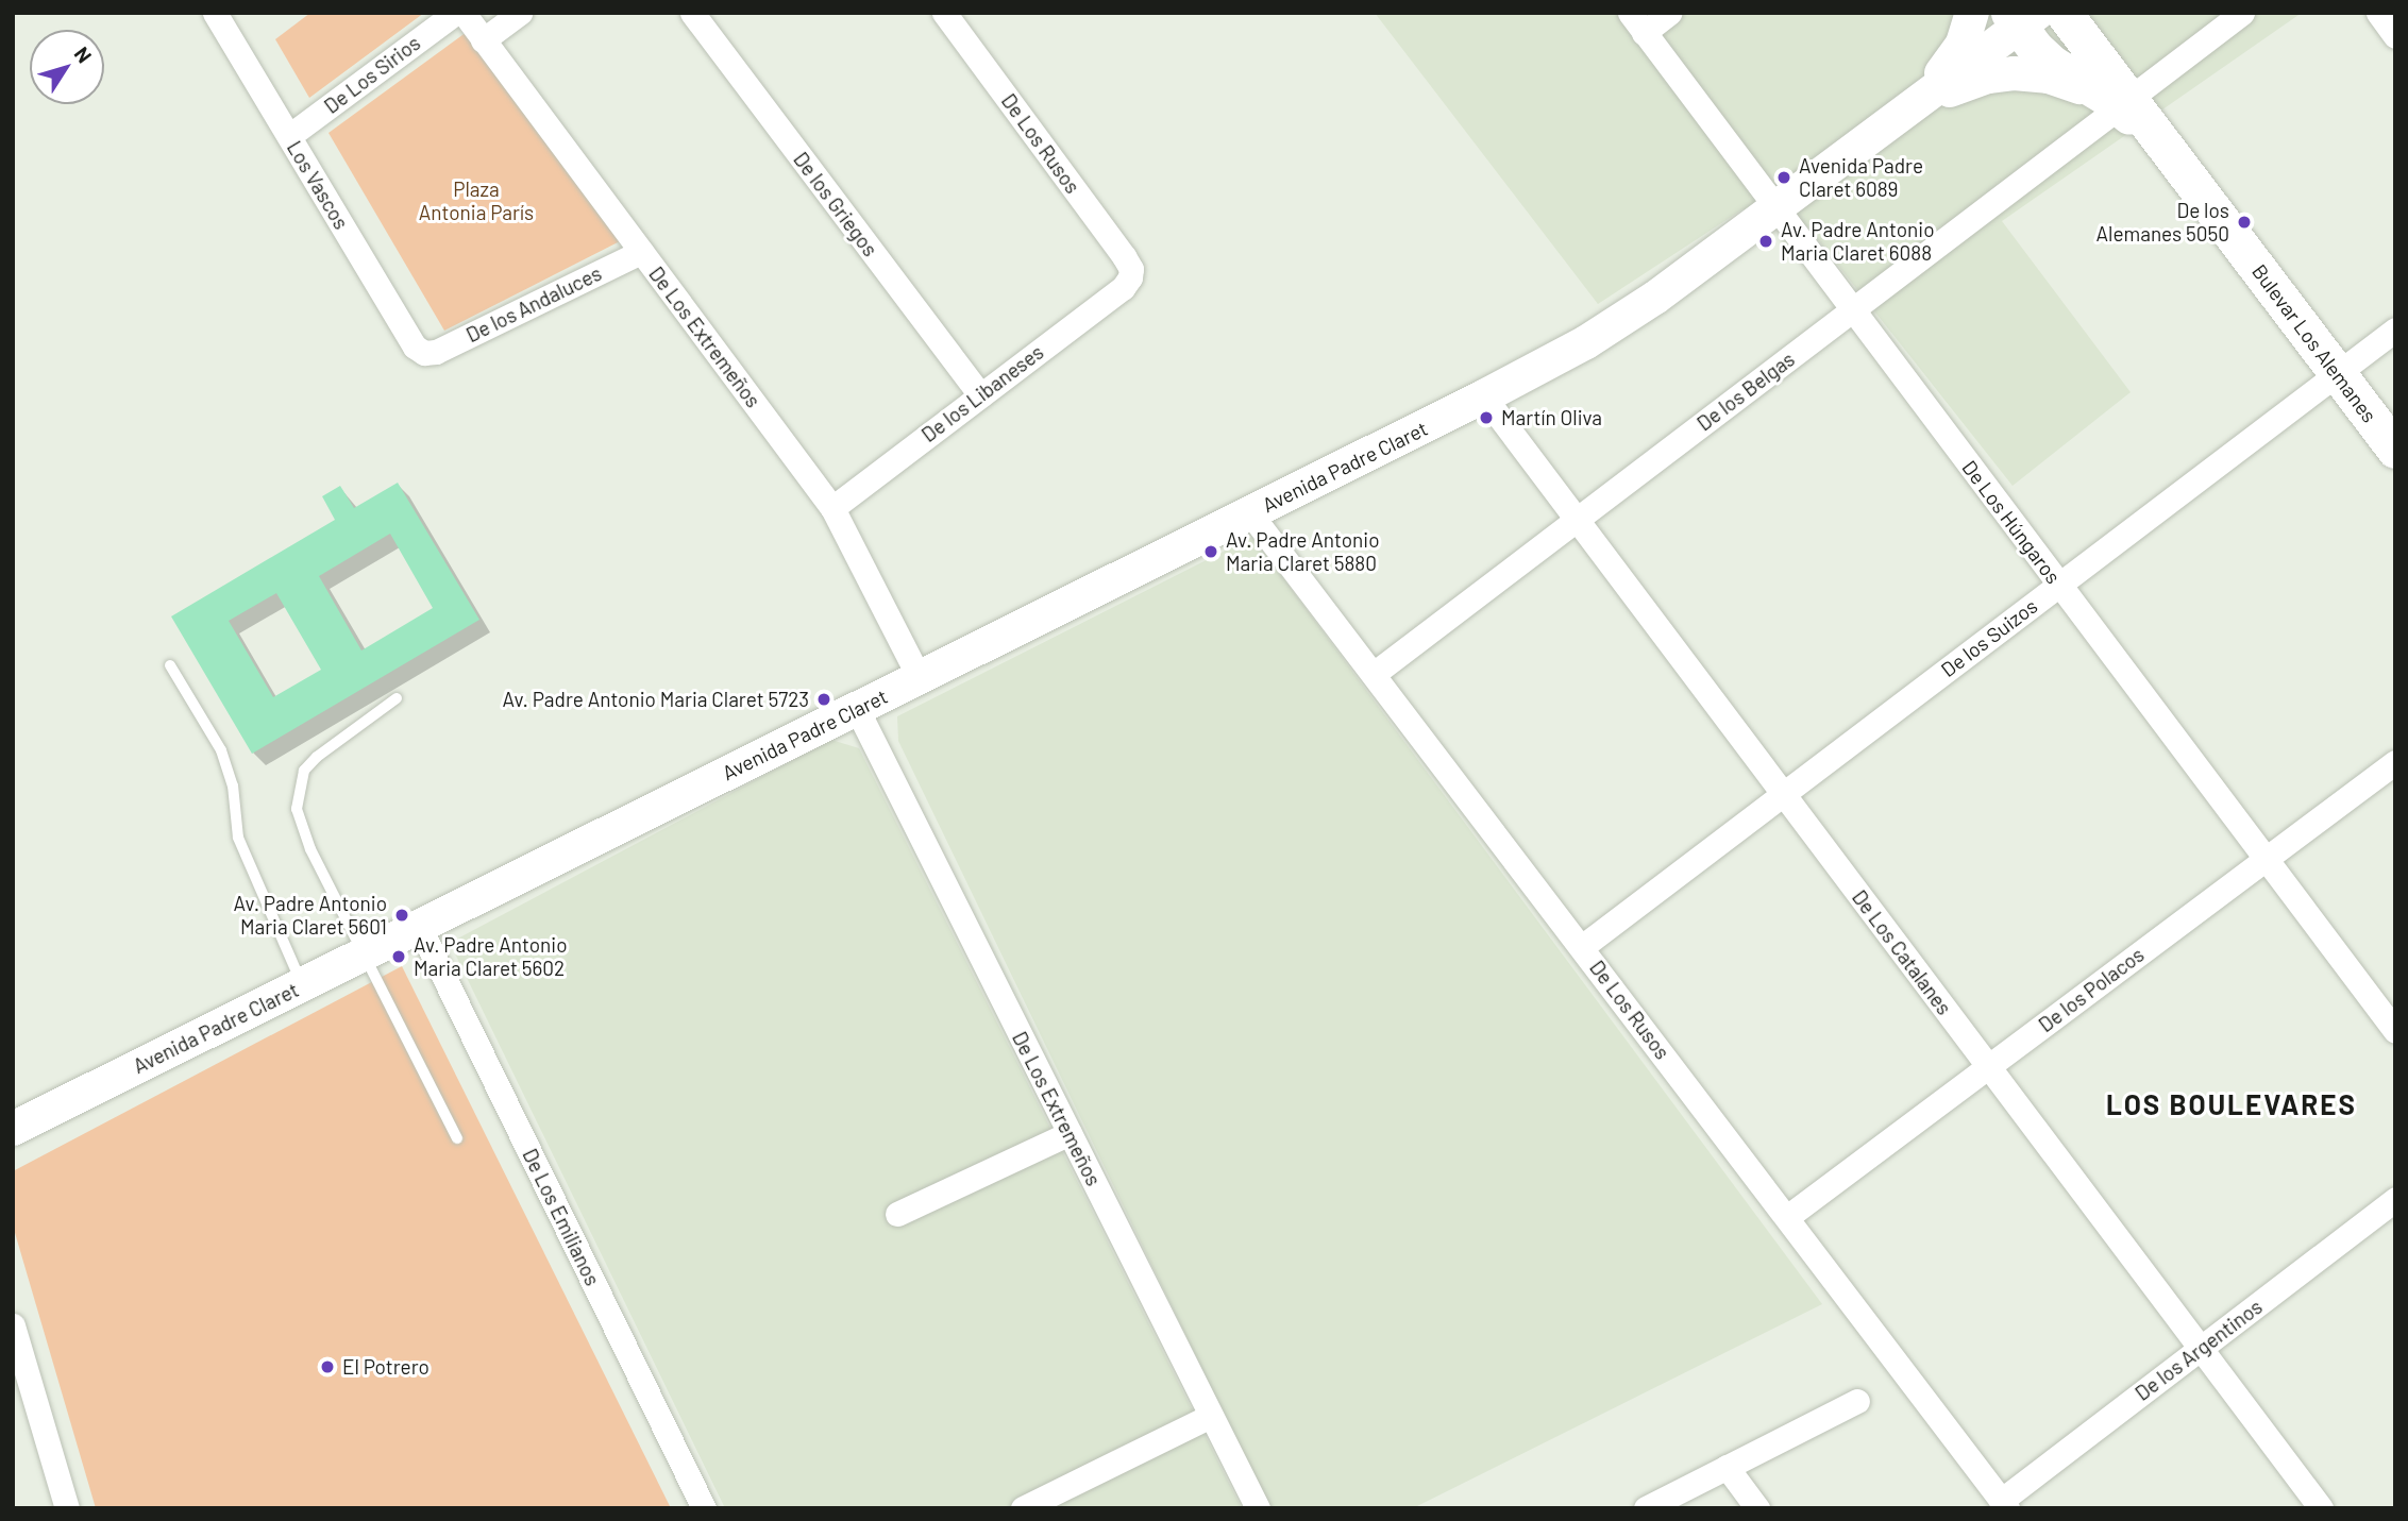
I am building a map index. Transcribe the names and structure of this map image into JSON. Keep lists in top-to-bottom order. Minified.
{"streets":{"main road":["Bulevar Los Alemanes","Avenida Padre Claret"],"street":["De Los Sirios","De Los Rusos","Los Vascos","De los Griegos","De los Andaluces","De Los Extremeños","De los Belgas","De los Libaneses","De Los Húngaros","De los Suizos","De Los Catalanes","De los Polacos","De Los Emilianos","De los Argentinos"]},"crossings":[["De Los Sirios","Los Vascos"],["De Los Rusos","De los Belgas"],["De Los Rusos","De los Libaneses"],["De Los Rusos","Avenida Padre Claret"],["De Los Rusos","De los Suizos"],["De Los Rusos","De los Polacos"],["De Los Rusos","De los Argentinos"],["Los Vascos","De los Andaluces"],["De los Griegos","De los Libaneses"],["De los Andaluces","De Los Extremeños"],["De Los Extremeños","De los Libaneses"],["De Los Extremeños","Avenida Padre Claret"],["Bulevar Los Alemanes","De los Belgas"],["Bulevar Los Alemanes","Avenida Padre Claret"],["Bulevar Los Alemanes","De los Suizos"],["De los Belgas","De Los Húngaros"],["De los Belgas","De Los Catalanes"],["Avenida Padre Claret","De Los Húngaros"],["Avenida Padre Claret","De Los Catalanes"],["Avenida Padre Claret","De Los Emilianos"],["De Los Húngaros","De los Suizos"],["De Los Húngaros","De los Polacos"],["De los Suizos","De Los Catalanes"],["De Los Catalanes","De los Polacos"],["De Los Catalanes","De los Argentinos"]],"districts":["LOS BOULEVARES"],"parks":["Plaza Antonia París"],"places":["Avenida Padre Claret 6089","De los Alemanes 5050","Av. Padre Antonio Maria Claret 6088","Martín Oliva","Av. Padre Antonio Maria Claret 5880","Av. Padre Antonio Maria Claret 5723","Av. Padre Antonio Maria Claret 5601","Av. Padre Antonio Maria Claret 5602","El Potrero"],"north":"top right"}
